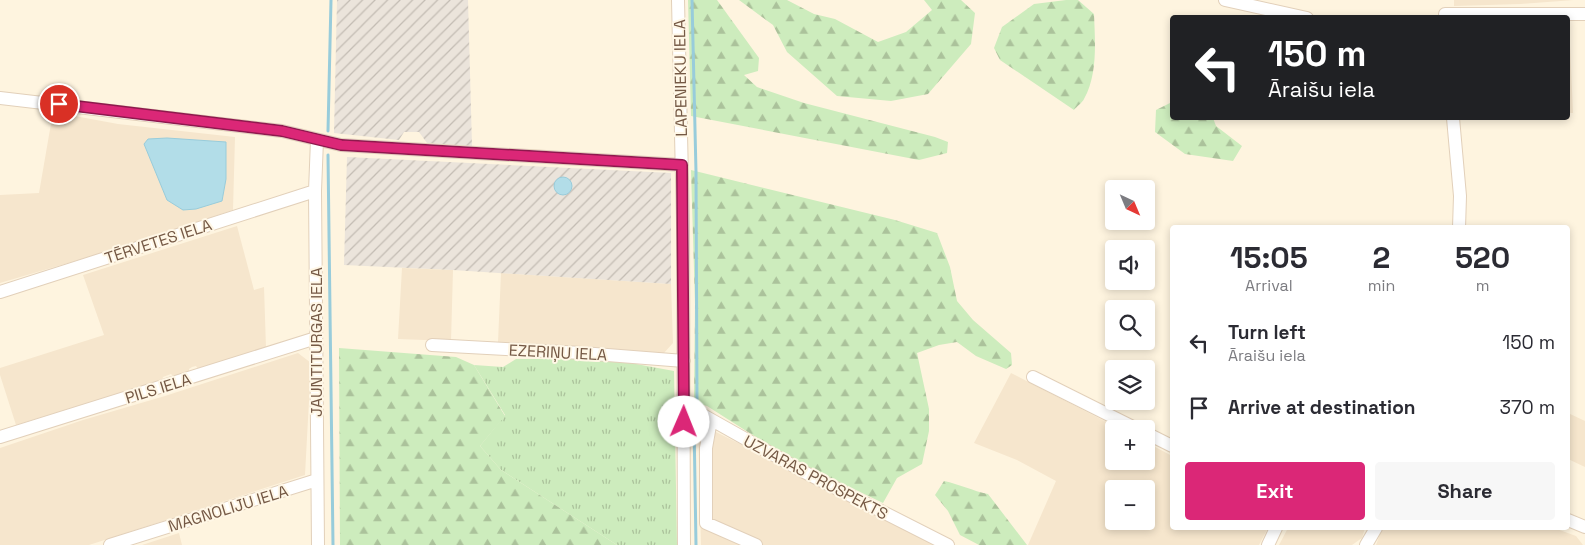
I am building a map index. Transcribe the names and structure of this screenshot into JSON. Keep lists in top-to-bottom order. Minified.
{"streets":{"street":["LAPENIEKU IELA","TĒRVETES IELA","JAUNTITURGAS IELA","EZERIŅU IELA","PILS IELA","UZVARAS PROSPEKTS","MAGNOLIJU IELA"]},"crossings":[["LAPENIEKU IELA","EZERIŅU IELA"],["LAPENIEKU IELA","UZVARAS PROSPEKTS"],["TĒRVETES IELA","JAUNTITURGAS IELA"],["JAUNTITURGAS IELA","PILS IELA"],["JAUNTITURGAS IELA","MAGNOLIJU IELA"]],"north":"bottom right","page":{"turn":["150 m","Āraišu iela"],"map_buttons":["+","−"],"eta":["15:05","Arrival","2","min","520","m"],"list":[{"name":"Turn left","note":"Āraišu iela","value":"150 m"},{"name":"Arrive at destination","value":"370 m"}],"buttons":["Exit","Share"]}}
